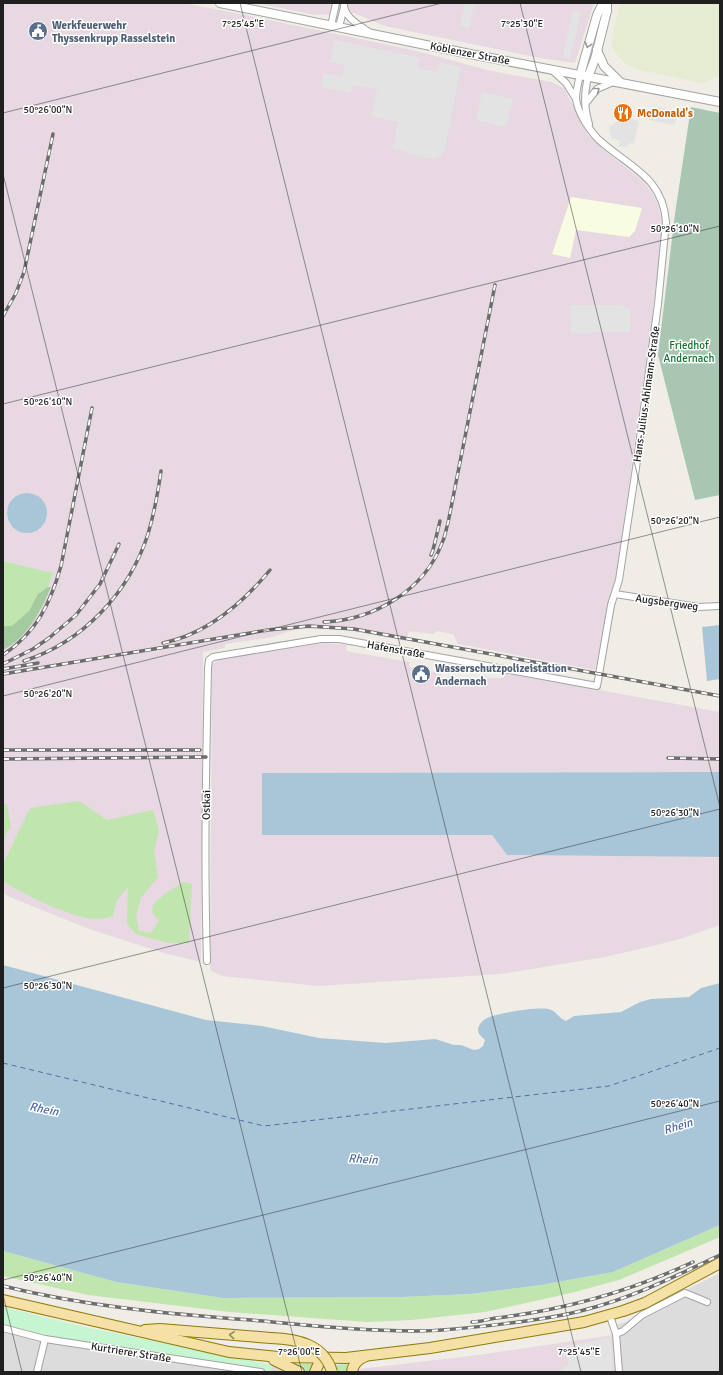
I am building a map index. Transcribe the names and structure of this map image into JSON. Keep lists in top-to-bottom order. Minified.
{"streets":{"street":["Koblenzer Straße","Hans-Julius-Ahlmann-Straße","Augsbergweg","Hafenstraße","Ostkai","Kurtrierer Straße"]},"crossings":[["Koblenzer Straße","Hans-Julius-Ahlmann-Straße"],["Hans-Julius-Ahlmann-Straße","Augsbergweg"],["Hans-Julius-Ahlmann-Straße","Hafenstraße"],["Hafenstraße","Ostkai"]],"water":["Rhein"],"parks":["Friedhof Andernach"],"places":{"public building":["Werkfeuerwehr Thyssenkrupp Rasselstein","Wasserschutzpolizeistation Andernach"],"restaurant":["McDonald's"]},"coordinates":["7°25'45\"E","7°25'30\"E","50°26'00\"N","50°26'10\"N","50°26'20\"N","50°26'30\"N","50°26'40\"N","7°26'00\"E"]}
